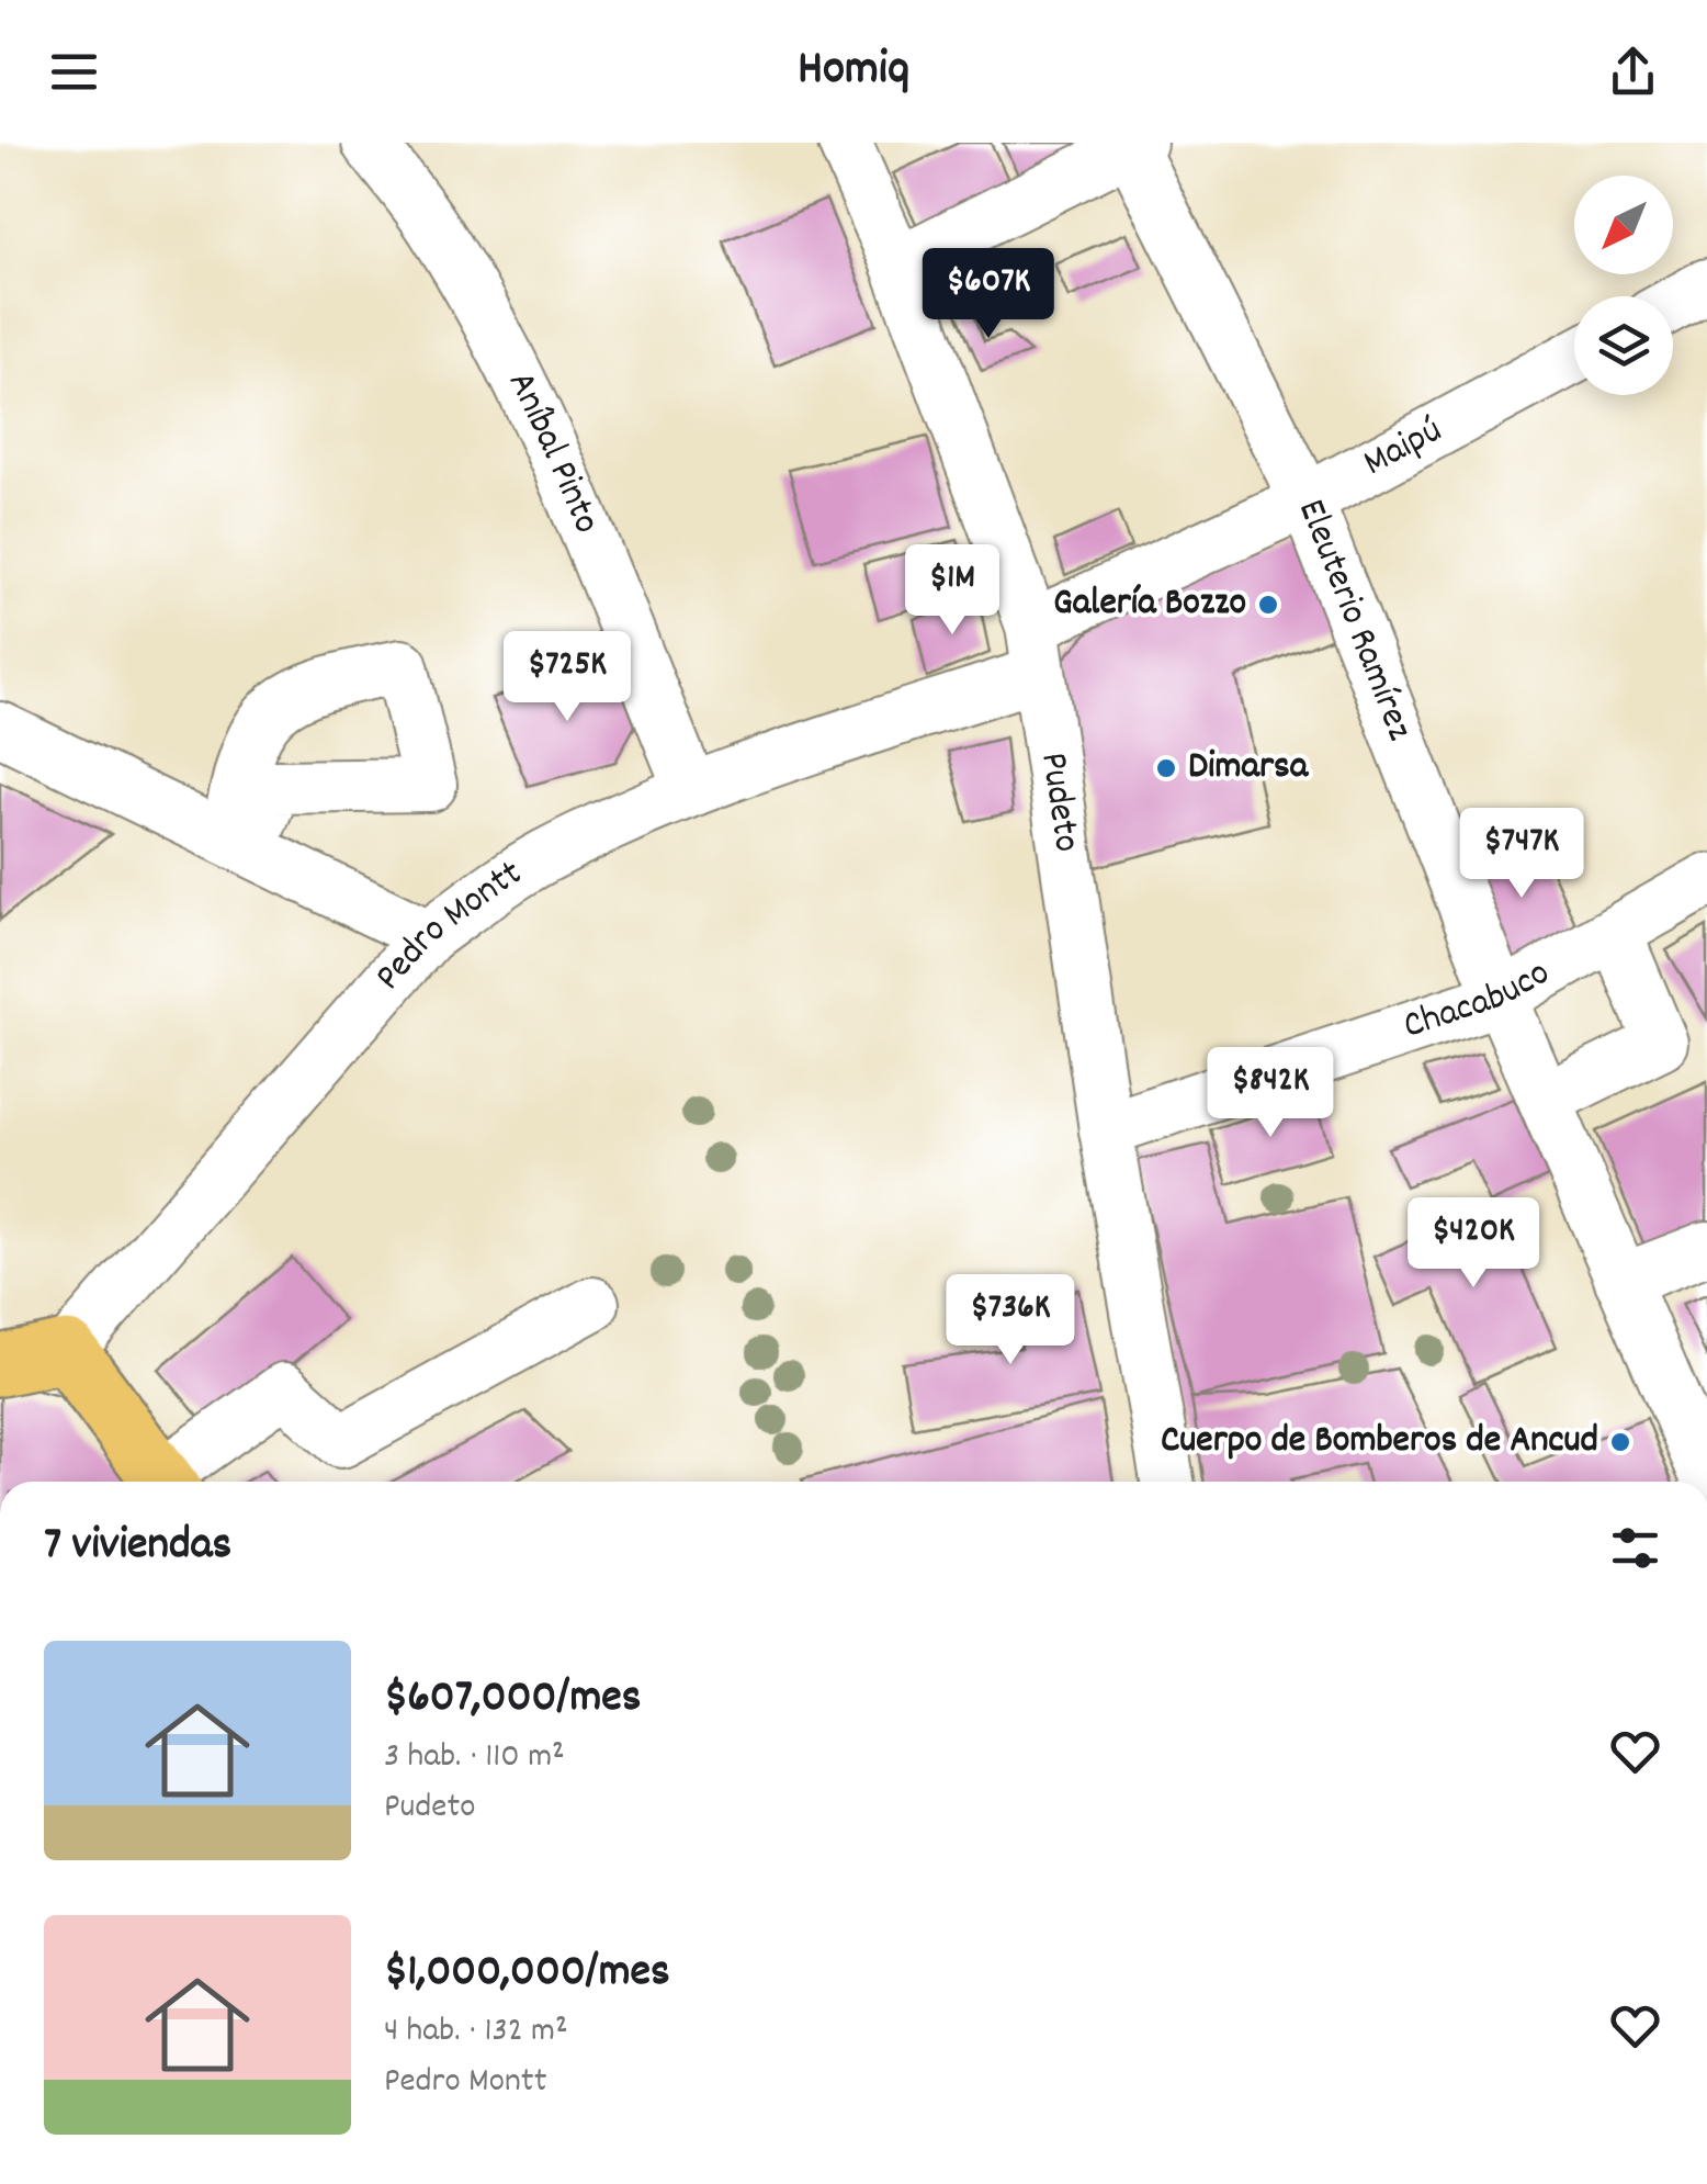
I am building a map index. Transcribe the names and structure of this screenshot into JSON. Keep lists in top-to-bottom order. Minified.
{"streets":{"street":["Maipú","Aníbal Pinto","Eleuterio Ramírez","Pudeto","Pedro Montt","Chacabuco"]},"crossings":[["Maipú","Eleuterio Ramírez"],["Maipú","Pudeto"],["Maipú","Pedro Montt"],["Aníbal Pinto","Pedro Montt"],["Eleuterio Ramírez","Chacabuco"],["Pudeto","Pedro Montt"],["Pudeto","Chacabuco"]],"places":["Galería Bozzo","Dimarsa","Cuerpo de Bomberos de Ancud"],"north":"bottom left","page":{"header":"Homiq","price":["$607K","$1M","$725K","$747K","$842K","$420K","$736K"],"heading":"7 viviendas","list":[{"name":"$607,000/mes","note":"3 hab. · 110 m² · Pudeto"},{"name":"$1,000,000/mes","note":"4 hab. · 132 m² · Pedro Montt"}]}}
